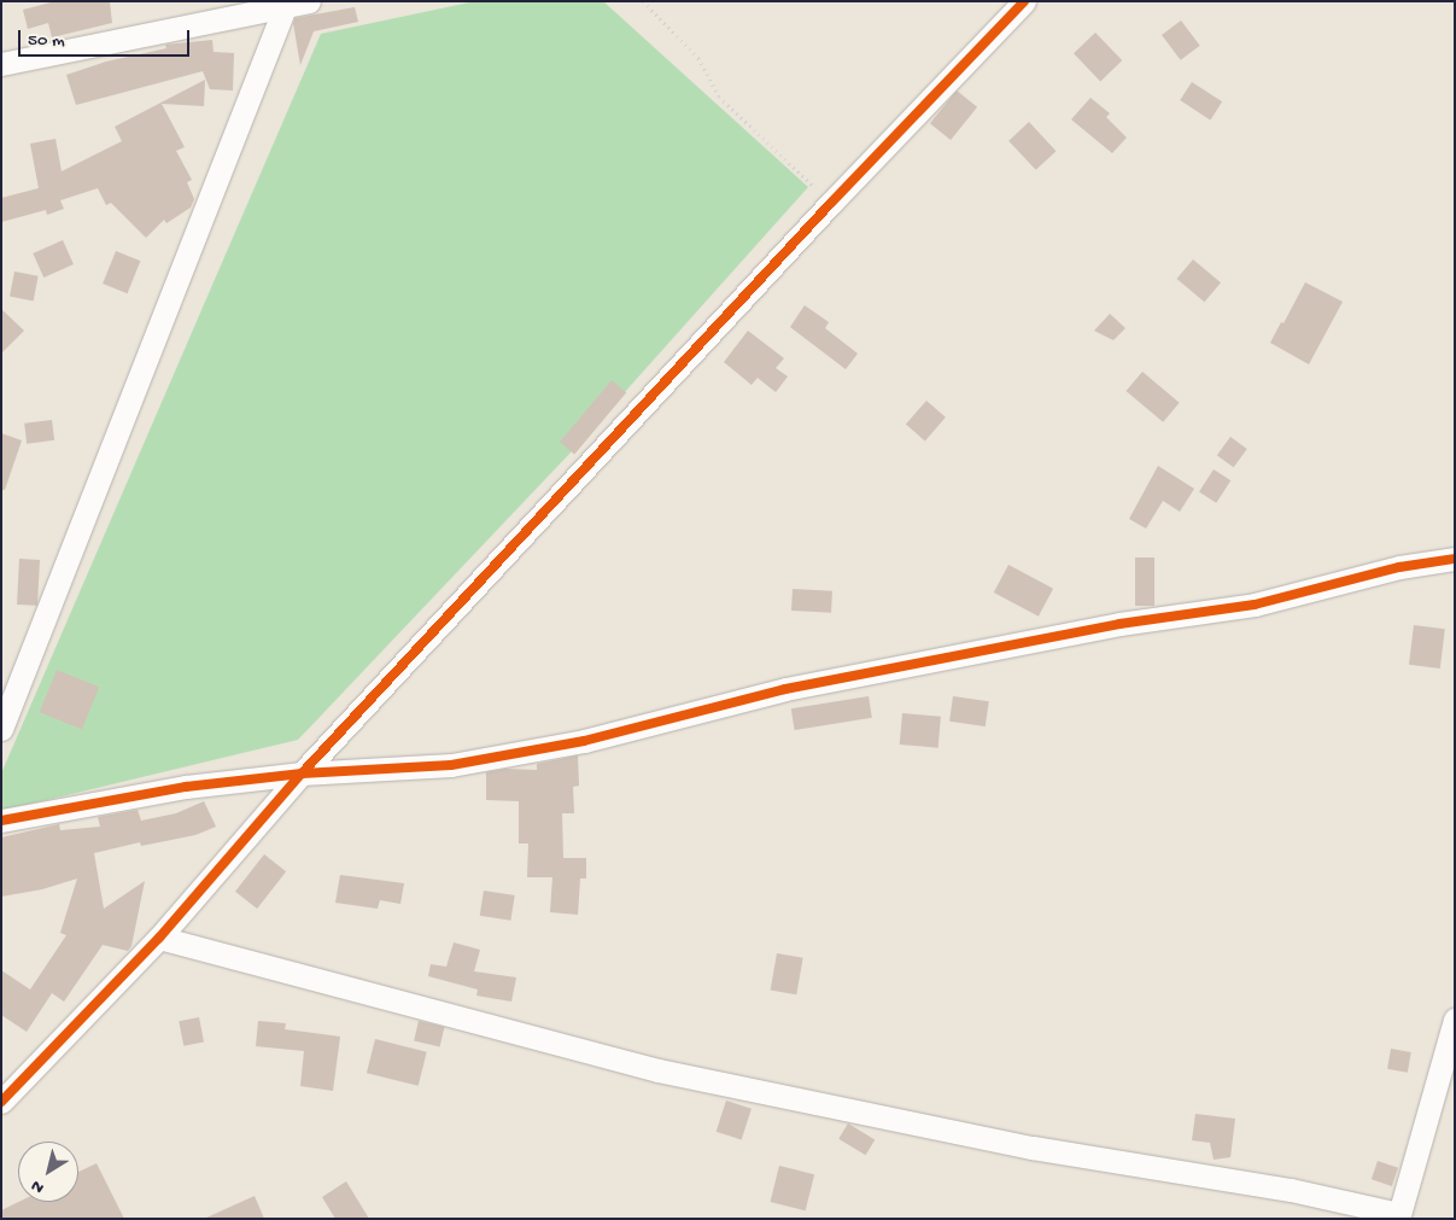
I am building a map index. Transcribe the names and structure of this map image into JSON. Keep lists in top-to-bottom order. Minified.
{"scale_bar":"50 m","north":"bottom left"}
